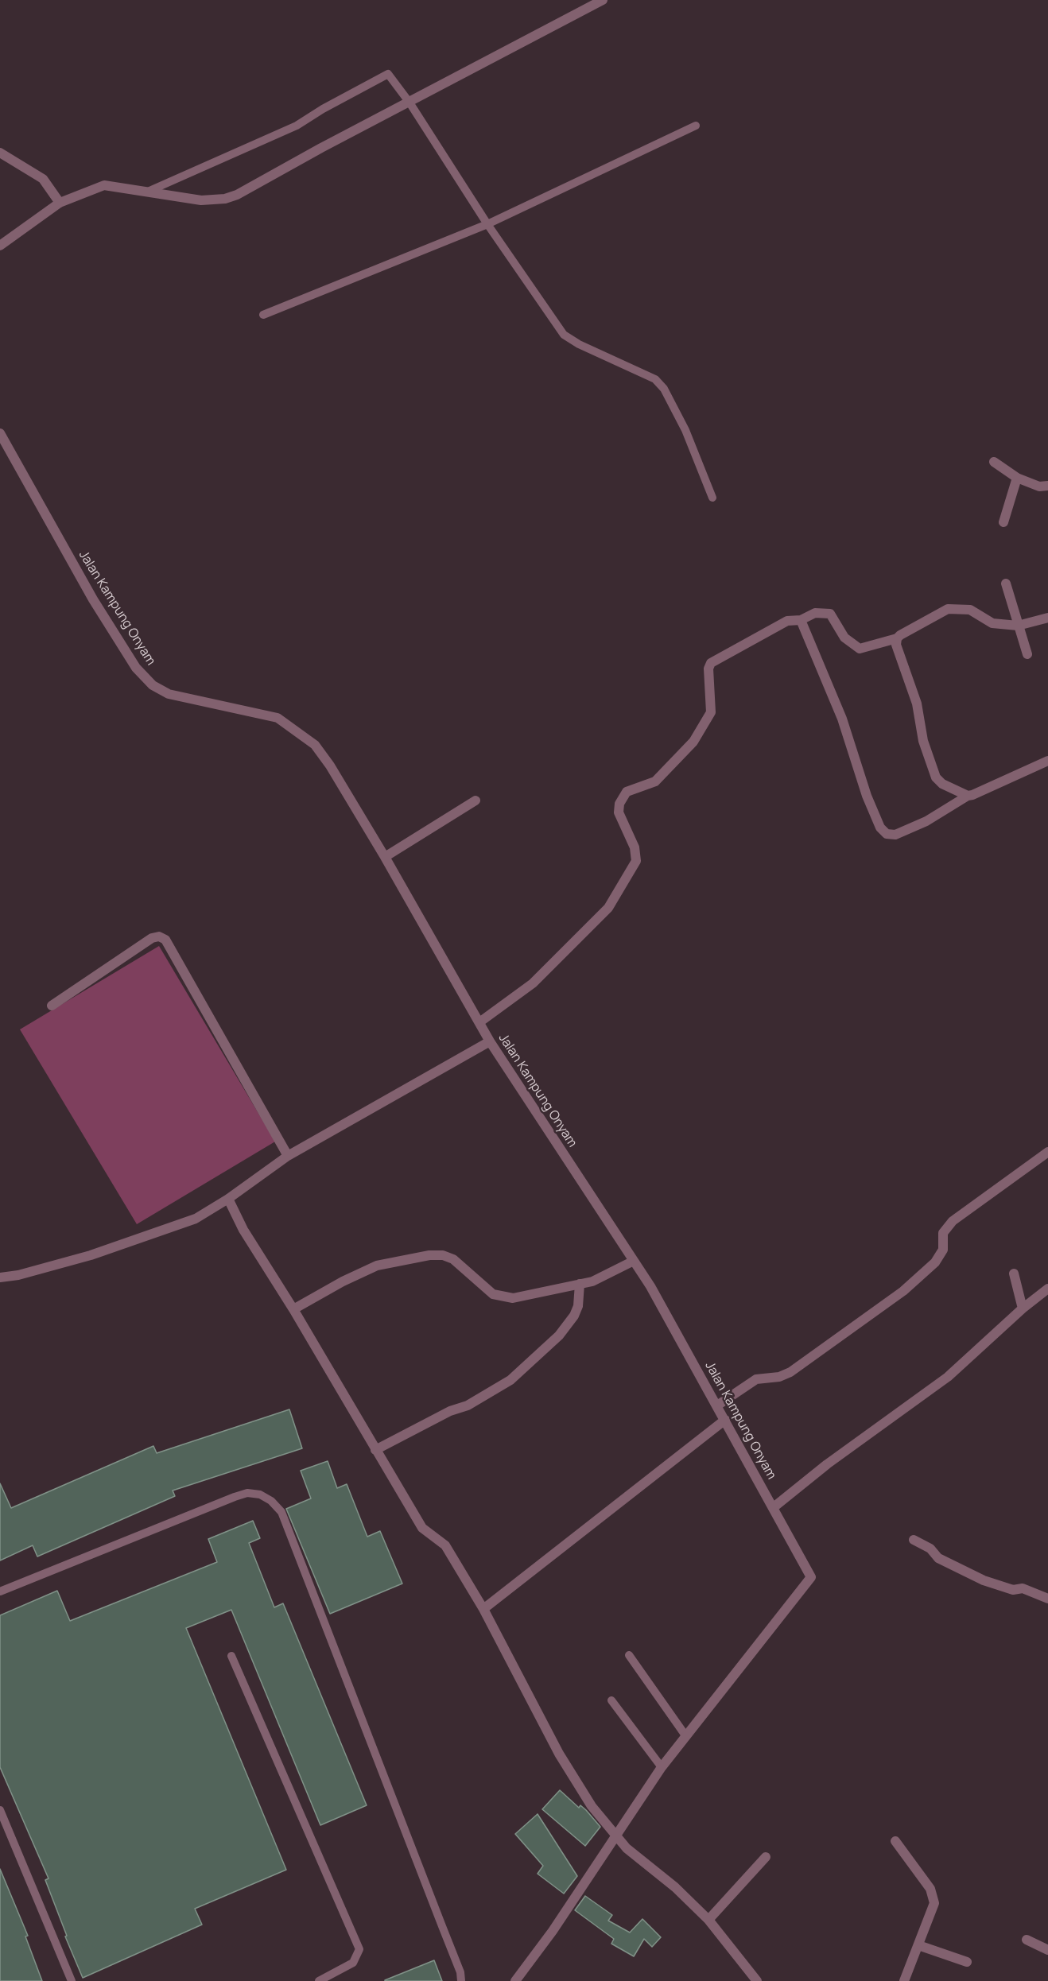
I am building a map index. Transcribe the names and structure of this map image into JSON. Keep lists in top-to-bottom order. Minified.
{"streets":{"street":["Jalan Kampung Onyam"]}}
